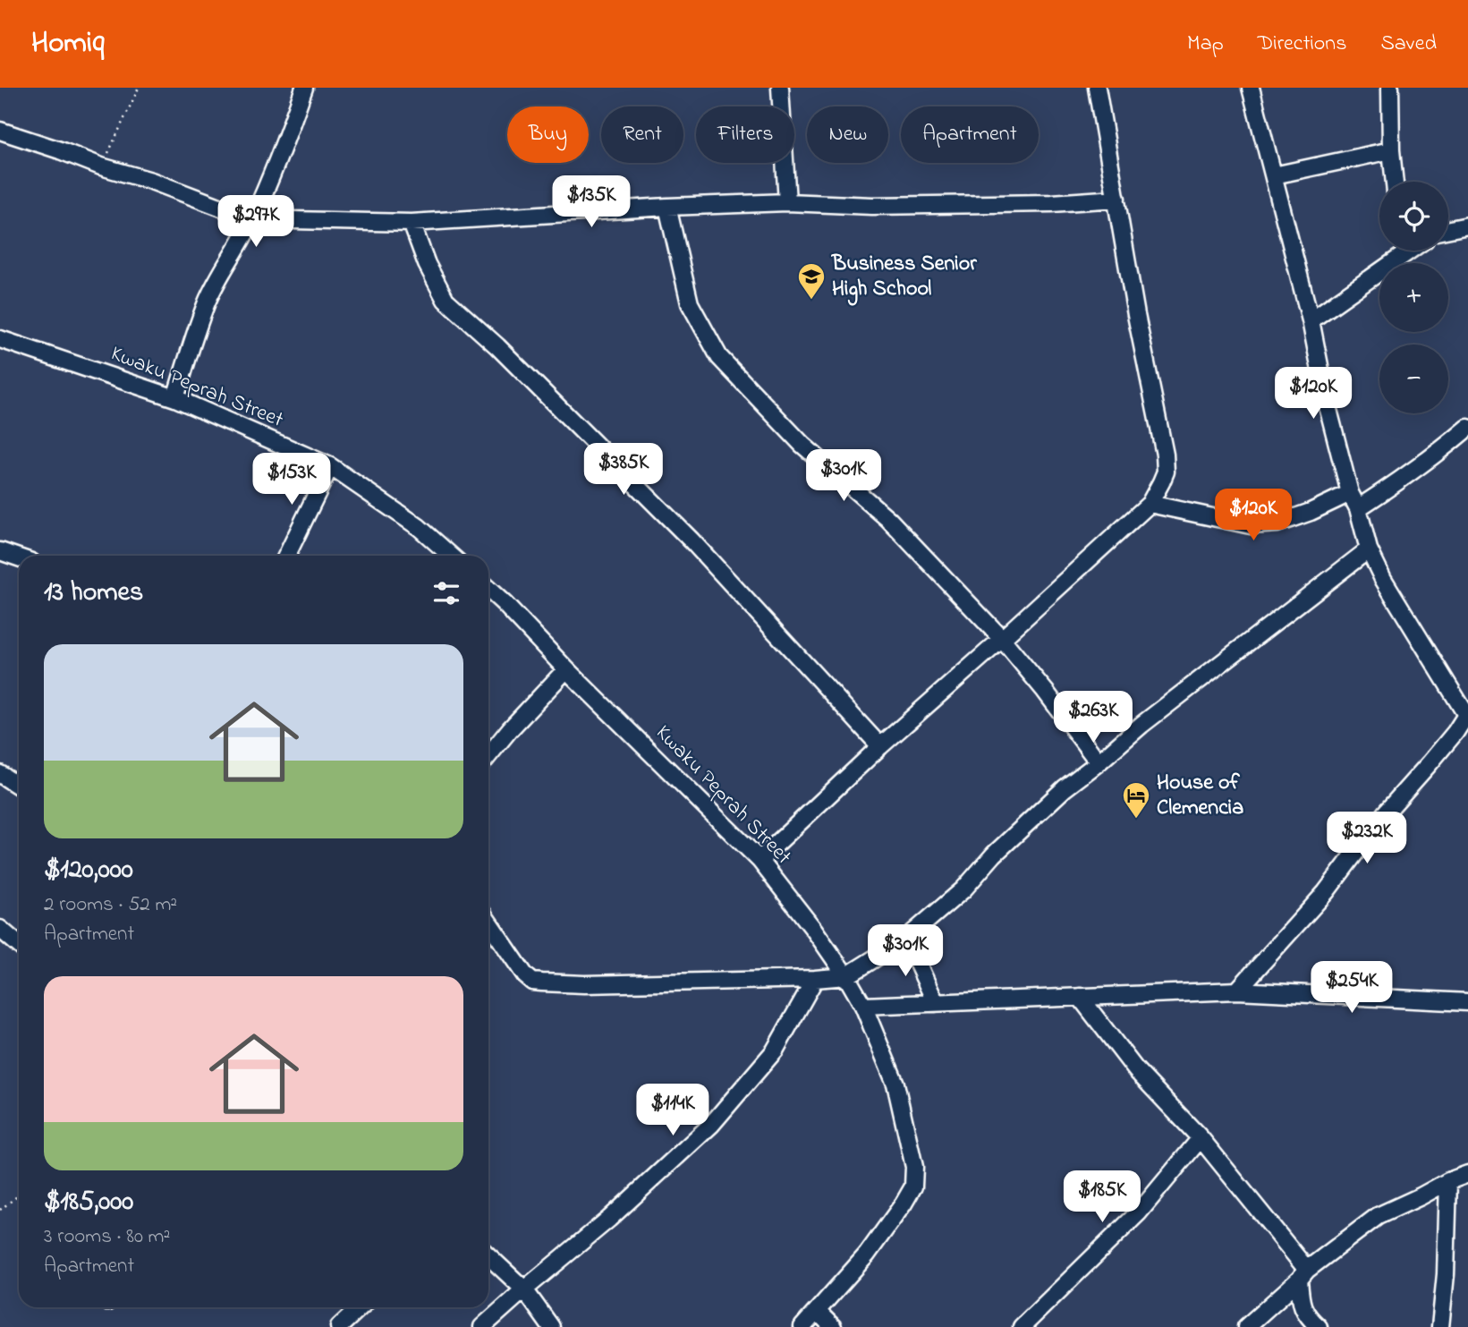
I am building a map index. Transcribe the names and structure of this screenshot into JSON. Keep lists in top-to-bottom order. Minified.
{"streets":{"street":["Kwaku Peprah Street"]},"places":{"school or university":["Business Senior High School"],"hotel":["House of Clemencia"]},"page":{"header":"Homiq","nav":["Map","Directions","Saved"],"chip":["Buy","Rent","Filters","New","Apartment"],"price":["$135K","$297K","$120K","$385K","$301K","$153K","$120K","$263K","$232K","$301K","$254K","$114K","$185K"],"map_buttons":["+","−"],"heading":"13 homes","list":[{"name":"$120,000","note":"2 rooms · 52 m² · Apartment"},{"name":"$185,000","note":"3 rooms · 80 m² · Apartment"}]}}
